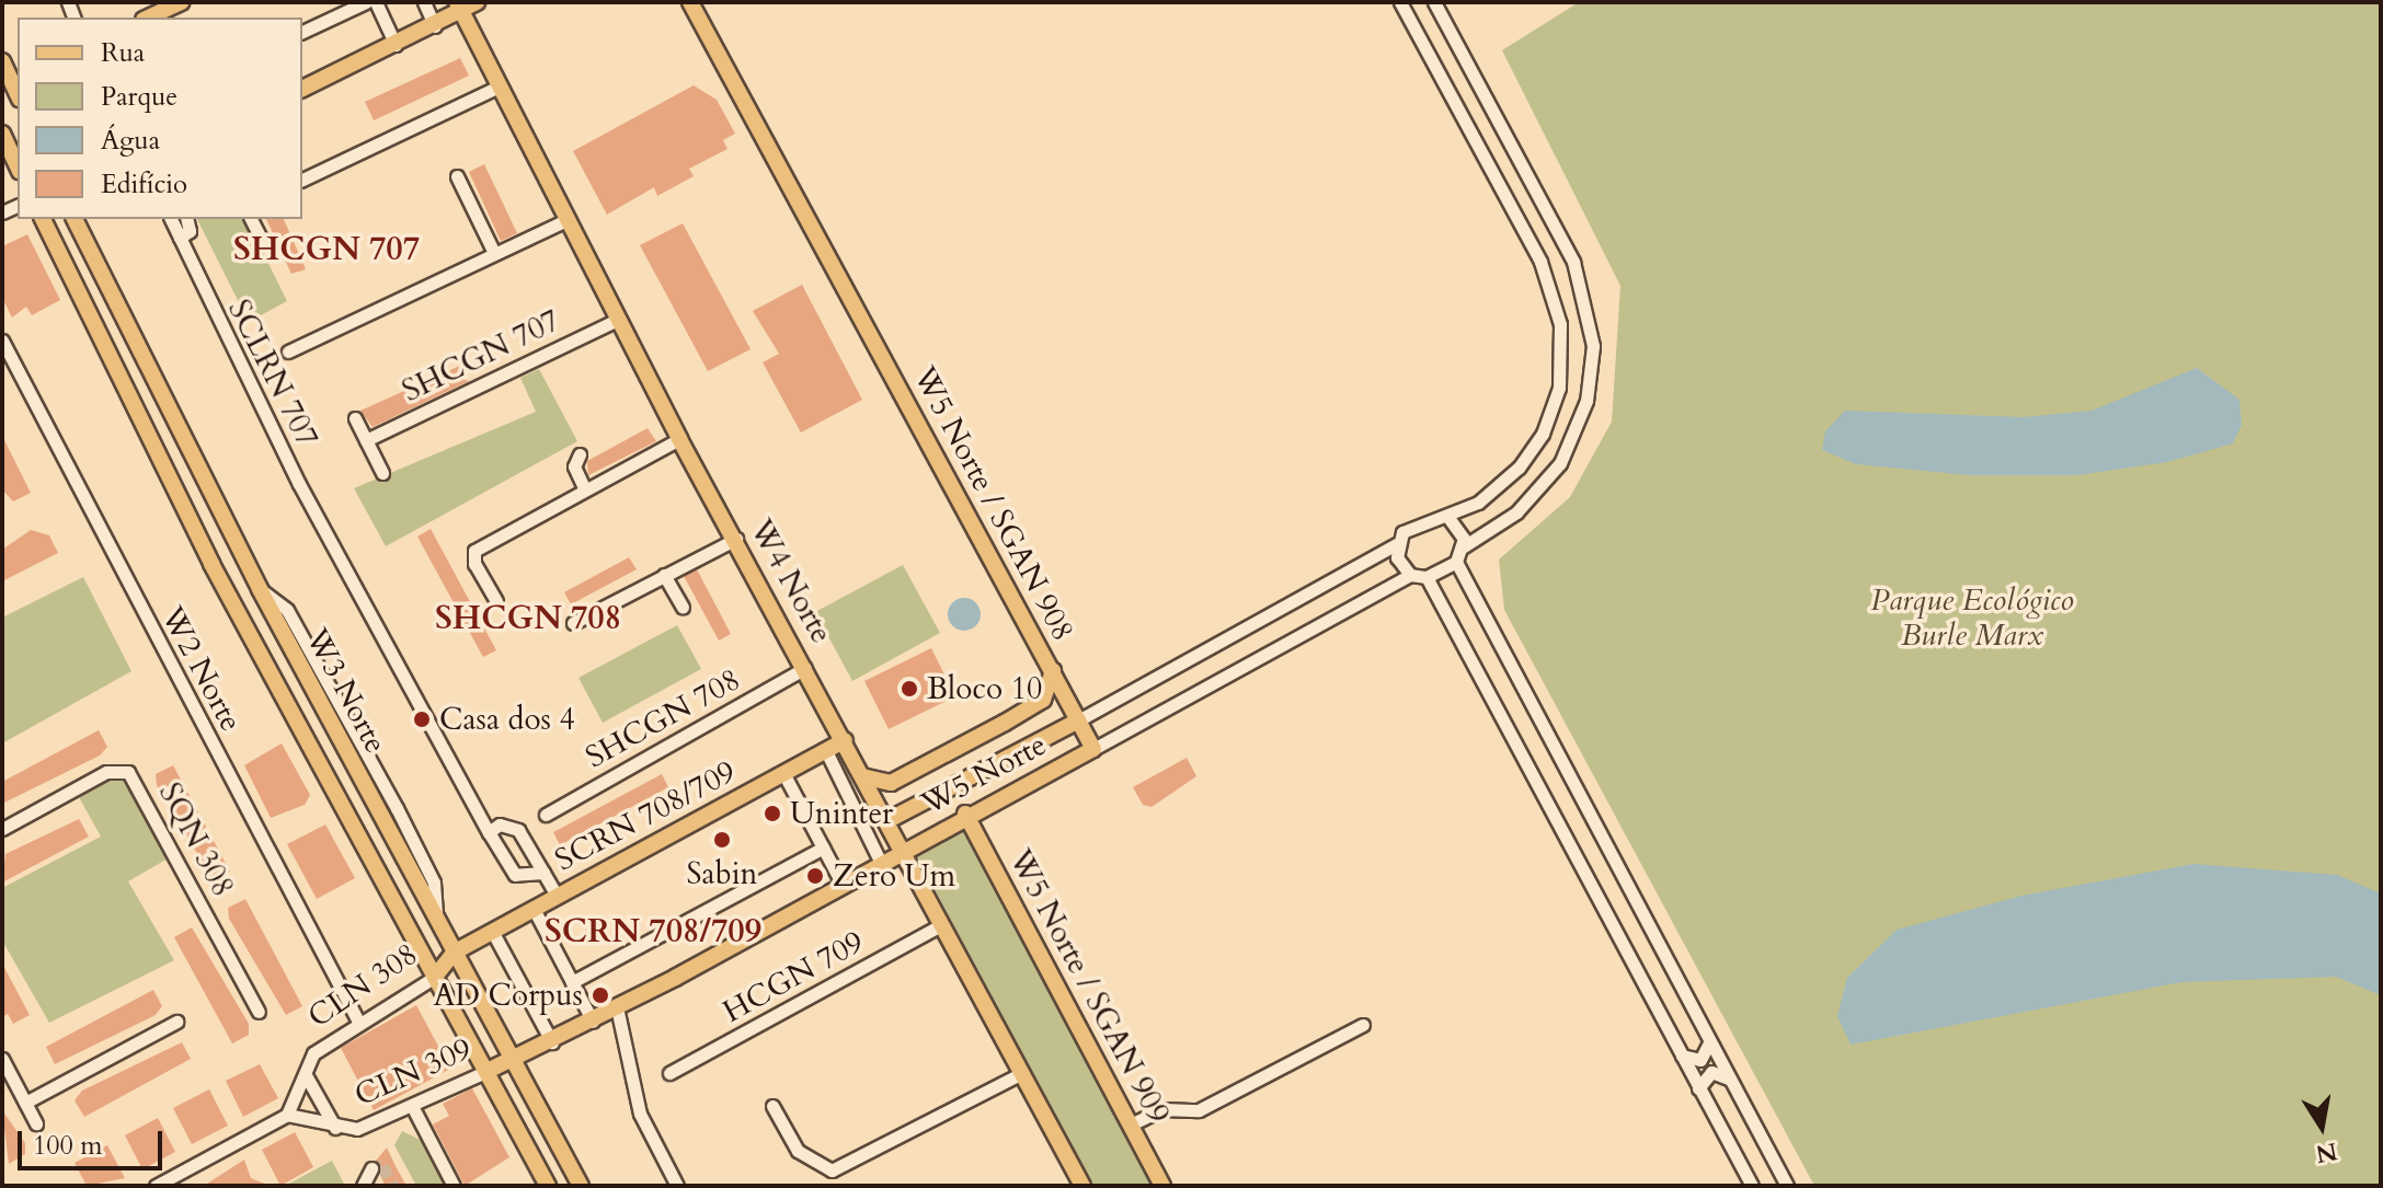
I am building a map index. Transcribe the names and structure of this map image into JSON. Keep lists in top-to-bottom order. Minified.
{"streets":{"main road":["W5 Norte / SGAN 908","W4 Norte","W3 Norte","W5 Norte","SCRN 708/709","CLN 308","W5 Norte / SGAN 909","CLN 309"],"street":["SHCGN 707","SCLRN 707","W2 Norte","SHCGN 708","SQN 308","HCGN 709"]},"crossings":[["SHCGN 707","W4 Norte"],["W5 Norte / SGAN 908","W5 Norte"],["W4 Norte","SHCGN 708"],["W4 Norte","W5 Norte"],["W4 Norte","SCRN 708/709"],["W4 Norte","HCGN 709"],["W2 Norte","CLN 308"],["W3 Norte","SCRN 708/709"],["W3 Norte","CLN 308"],["W3 Norte","CLN 309"],["W5 Norte","W5 Norte / SGAN 909"],["SCRN 708/709","CLN 308"],["CLN 308","CLN 309"]],"districts":["SHCGN 707","SHCGN 708","SCRN 708/709"],"parks":["Parque Ecológico Burle Marx"],"places":["Bloco 10","Casa dos 4","Uninter","Sabin","Zero Um","AD Corpus"],"legend":["Rua","Parque","Água","Edifício"],"scale_bar":"100 m","north":"bottom"}
